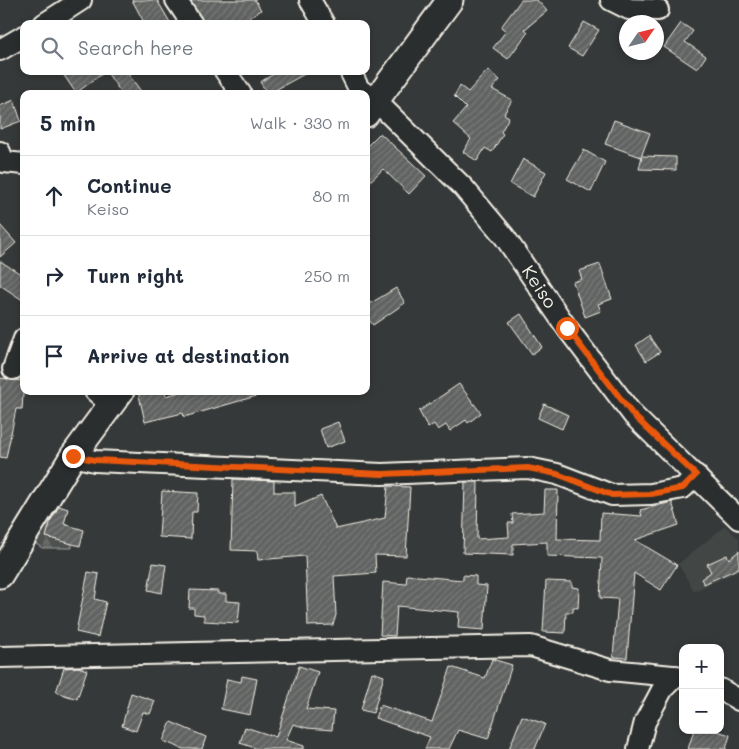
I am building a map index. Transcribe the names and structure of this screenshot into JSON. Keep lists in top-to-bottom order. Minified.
{"streets":{"street":["Keiso"]},"north":"top right","page":{"search":"Search here","heading":["5 min","Walk · 330 m"],"list":[["Continue","Keiso","80 m"],["Turn right","250 m"],"Arrive at destination"],"map_buttons":["+","−"]}}
